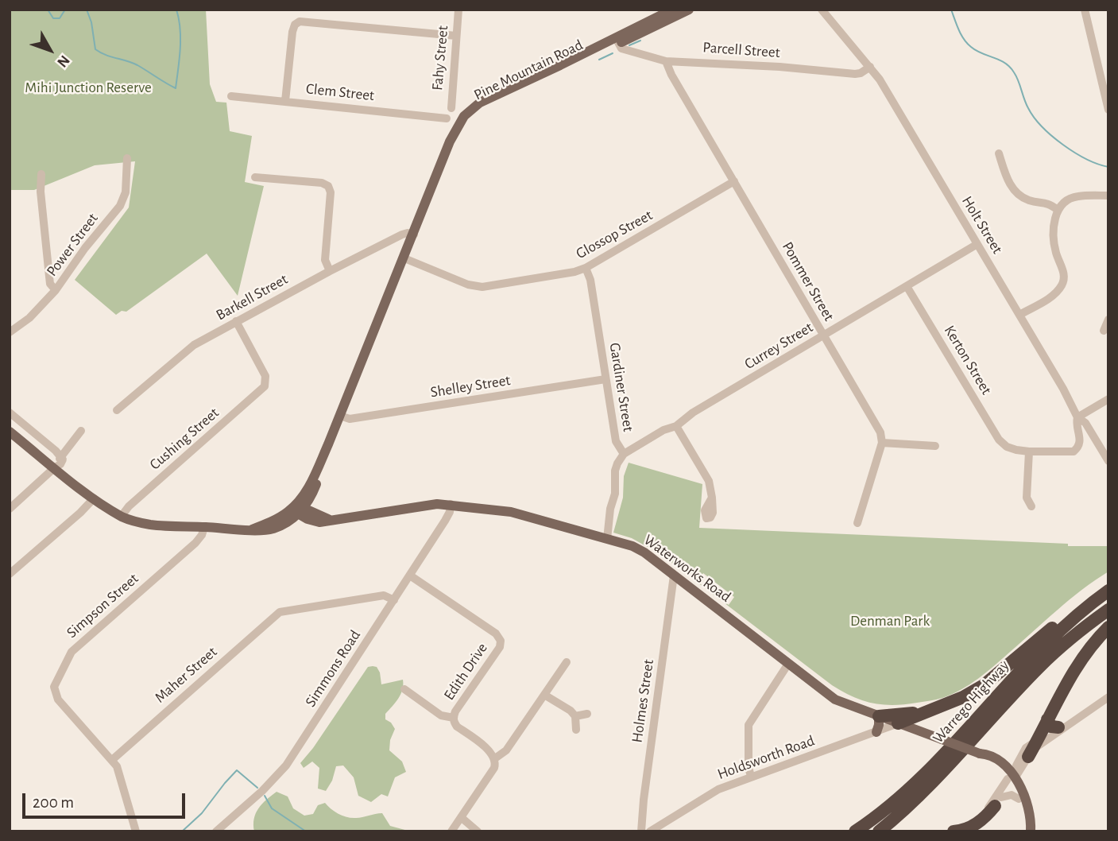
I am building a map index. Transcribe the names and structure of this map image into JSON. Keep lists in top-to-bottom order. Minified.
{"streets":{"highway":["Warrego Highway"],"main road":["Pine Mountain Road","Waterworks Road"],"street":["Parcell Street","Fahy Street","Clem Street","Holt Street","Glossop Street","Power Street","Pommer Street","Barkell Street","Currey Street","Kerton Street","Shelley Street","Gardiner Street","Cushing Street","Simpson Street","Simmons Road","Edith Drive","Maher Street","Holmes Street","Holdsworth Road"]},"crossings":[["Parcell Street","Pine Mountain Road"],["Parcell Street","Holt Street"],["Parcell Street","Pommer Street"],["Pine Mountain Road","Clem Street"],["Pine Mountain Road","Glossop Street"],["Pine Mountain Road","Barkell Street"],["Pine Mountain Road","Shelley Street"],["Pine Mountain Road","Cushing Street"],["Pine Mountain Road","Waterworks Road"],["Pine Mountain Road","Simpson Street"],["Holt Street","Currey Street"],["Glossop Street","Pommer Street"],["Glossop Street","Gardiner Street"],["Pommer Street","Currey Street"],["Barkell Street","Cushing Street"],["Currey Street","Kerton Street"],["Currey Street","Gardiner Street"],["Shelley Street","Gardiner Street"],["Gardiner Street","Waterworks Road"],["Waterworks Road","Simmons Road"],["Waterworks Road","Holmes Street"],["Waterworks Road","Holdsworth Road"],["Simpson Street","Maher Street"],["Simmons Road","Edith Drive"],["Simmons Road","Maher Street"]],"parks":["Mihi Junction Reserve","Denman Park"],"scale_bar":"200 m","north":"bottom right"}
